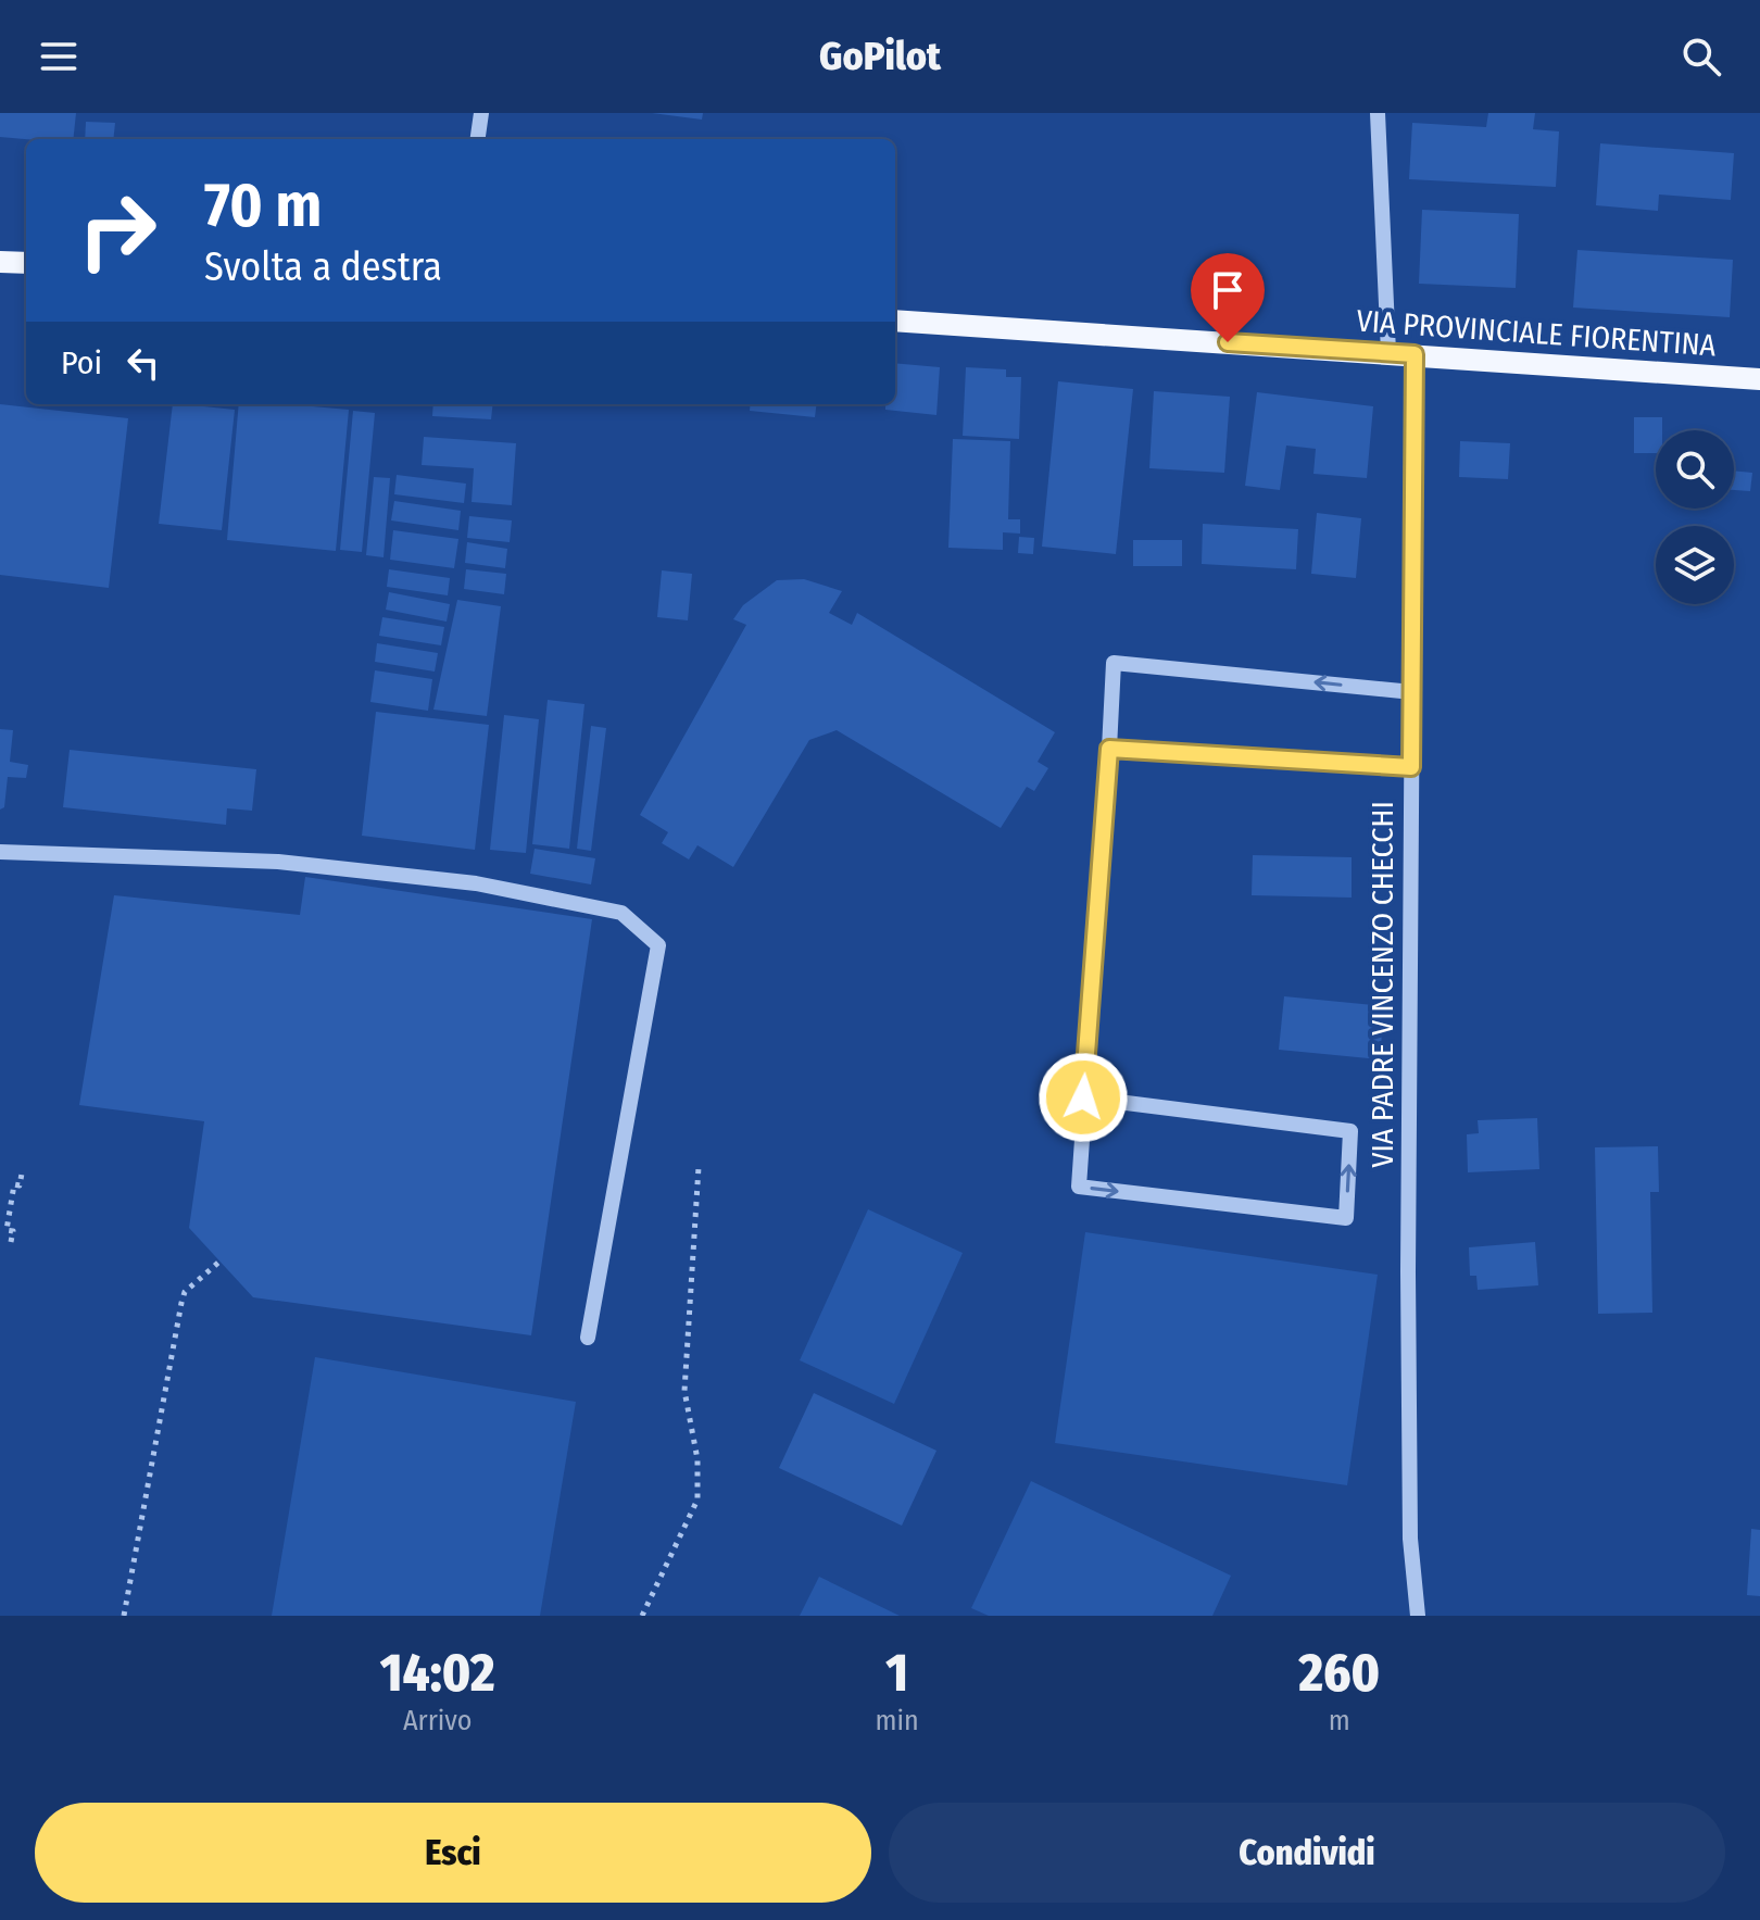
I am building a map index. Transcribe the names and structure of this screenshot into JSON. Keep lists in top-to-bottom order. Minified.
{"streets":{"main road":["VIA PROVINCIALE FIORENTINA"],"street":["VIA PADRE VINCENZO CHECCHI"]},"crossings":[["VIA PROVINCIALE FIORENTINA","VIA PADRE VINCENZO CHECCHI"]],"page":{"header":"GoPilot","turn":["70 m","Svolta a destra"],"then":"Poi","eta":["14:02","Arrivo","1","min","260","m"],"buttons":["Esci","Condividi"]}}
